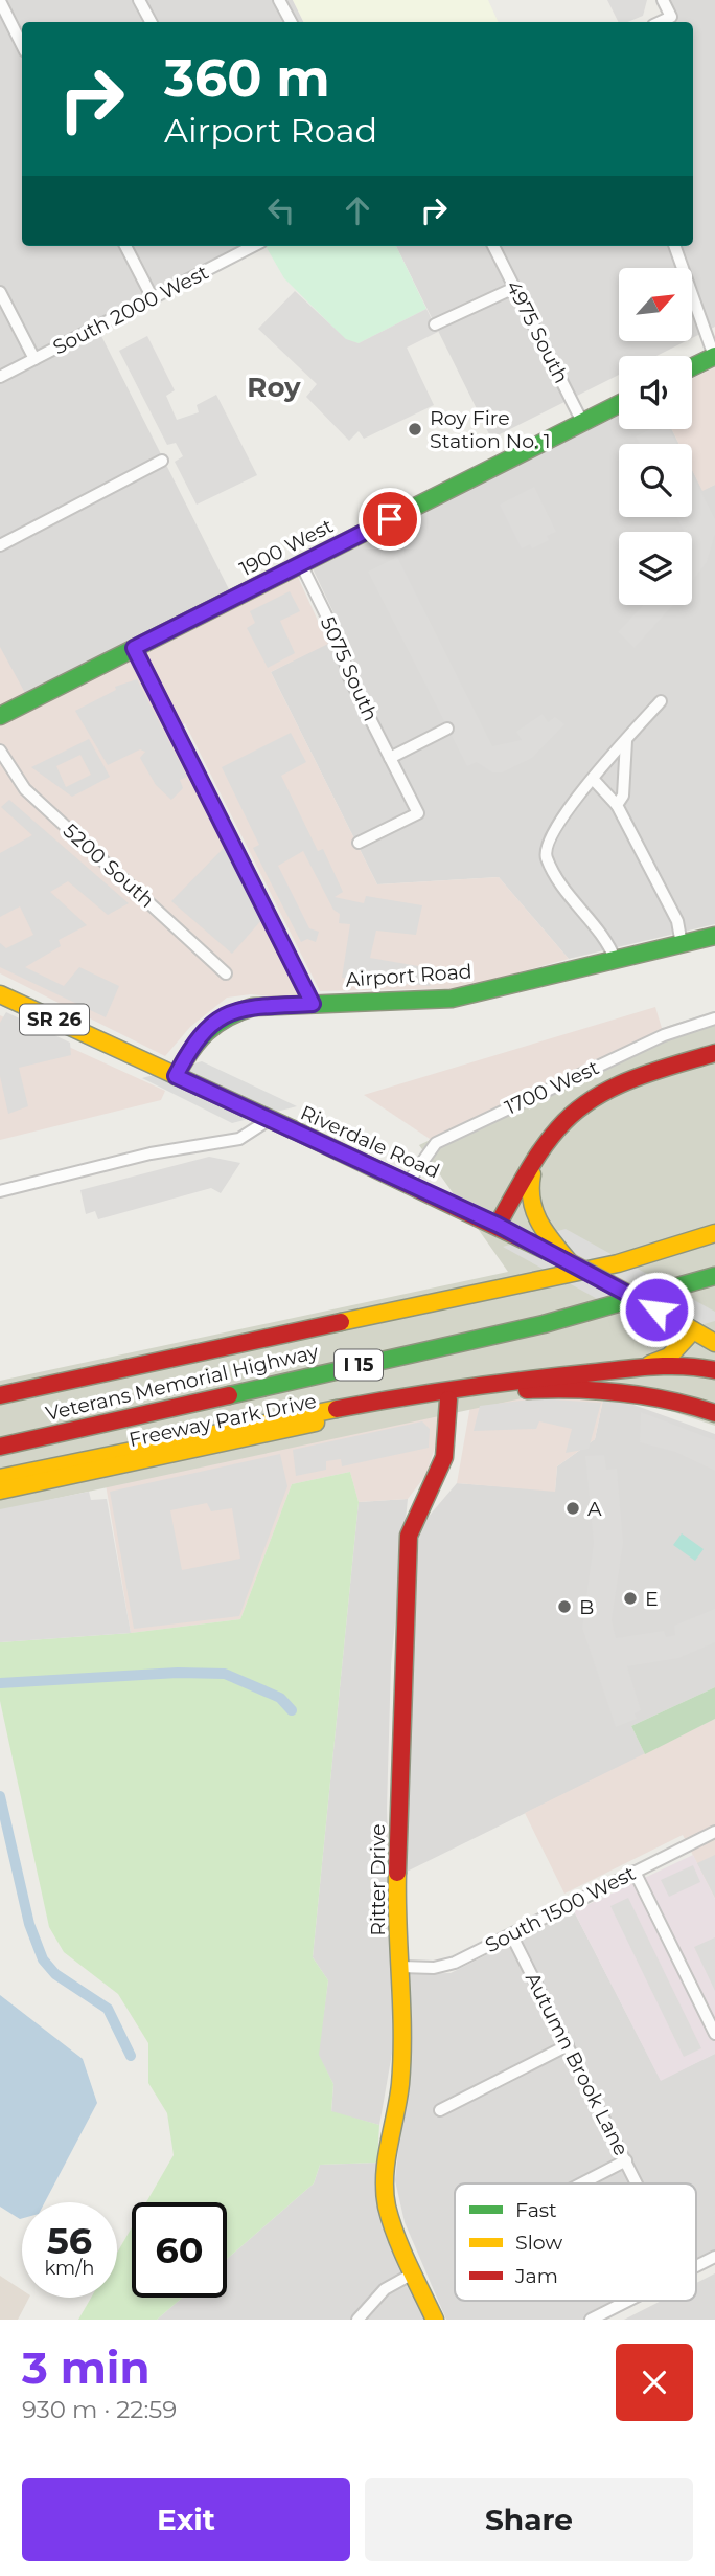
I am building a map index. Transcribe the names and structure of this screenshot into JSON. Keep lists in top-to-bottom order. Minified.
{"streets":{"main road":["1900 West","Airport Road","SR 26","Riverdale Road","I 15","Veterans Memorial Highway","Freeway Park Drive","Ritter Drive"],"street":["South 2000 West","4975 South","5075 South","5200 South","1700 West","South 1500 West","Autumn Brook Lane"]},"crossings":[["4975 South","1900 West"],["1900 West","5075 South"],["Airport Road","Riverdale Road"],["1700 West","Riverdale Road"],["Freeway Park Drive","Ritter Drive"],["Ritter Drive","South 1500 West"],["South 1500 West","Autumn Brook Lane"]],"districts":["Roy"],"places":["Roy Fire Station No. 1","A","E","B"],"legend":["Fast","Slow","Jam"],"north":"top right","page":{"turn":["360 m","Airport Road"],"speed":"56 km/h","limit":"60","heading":["3 min","930 m · 22:59"],"buttons":["Exit","Share"]}}
